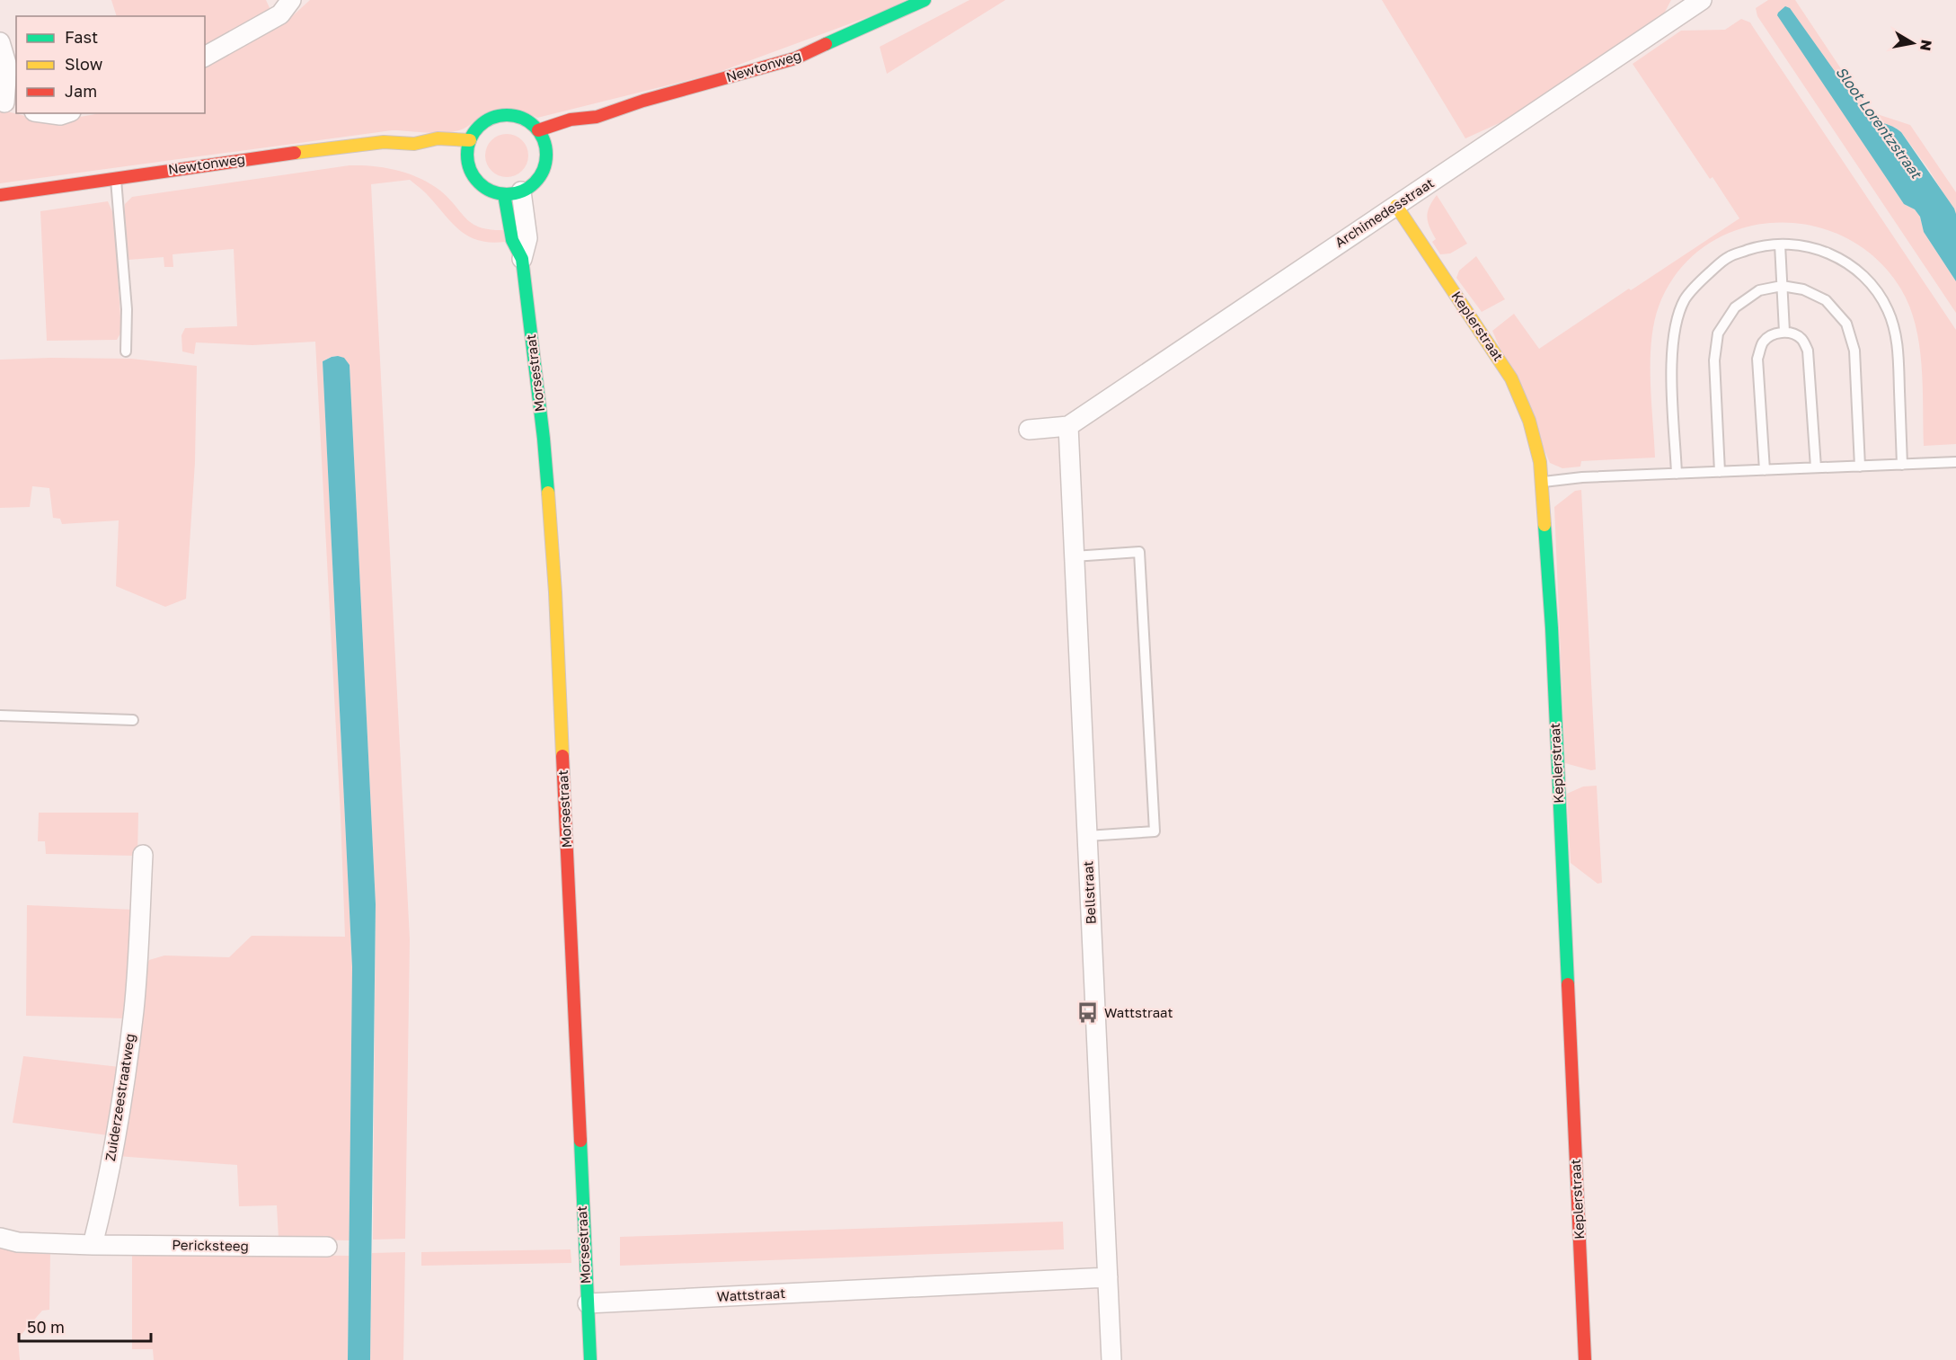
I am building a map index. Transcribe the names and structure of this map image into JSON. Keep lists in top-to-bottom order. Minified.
{"streets":{"street":["Newtonweg","Archimedesstraat","Keplerstraat","Morsestraat","Bellstraat","Zuiderzeestraatweg","Pericksteeg","Wattstraat"]},"crossings":[["Newtonweg","Morsestraat"],["Archimedesstraat","Keplerstraat"],["Archimedesstraat","Bellstraat"],["Morsestraat","Wattstraat"],["Bellstraat","Wattstraat"],["Zuiderzeestraatweg","Pericksteeg"]],"water":["Sloot Lorentzstraat"],"places":{"bus stop":["Wattstraat"]},"legend":["Fast","Slow","Jam"],"scale_bar":"50 m","north":"right"}
